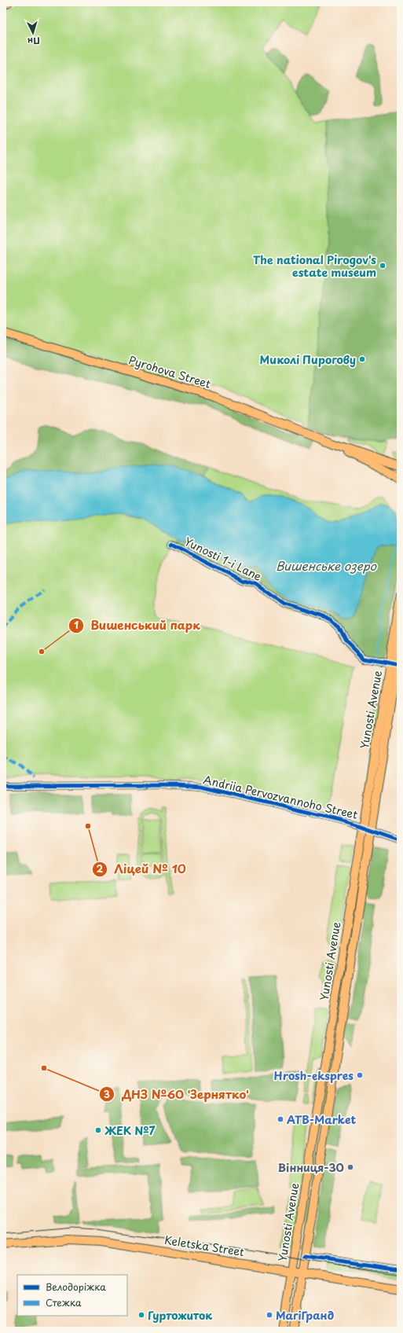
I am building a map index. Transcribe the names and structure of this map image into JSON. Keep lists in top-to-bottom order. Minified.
{"streets":{"main road":["Pyrohova Street","Yunosti Avenue","Keletska Street"],"street":["Yunosti 1-i Lane","Andriia Pervozvannoho Street"]},"crossings":[["Yunosti 1-i Lane","Yunosti Avenue"],["Yunosti Avenue","Andriia Pervozvannoho Street"],["Yunosti Avenue","Keletska Street"]],"water":["Вишенське озеро"],"places":["The national Pirogov's estate museum","Миколі Пирогову","Вишенський парк","Ліцей № 10","ДНЗ №60 'Зернятко'","Hrosh-ekspres","ATB-Market","ЖЕК №7","Вінниця-30","Гуртожиток","МагіГранд"],"legend":["Велодоріжка","Стежка"],"north":"bottom"}
